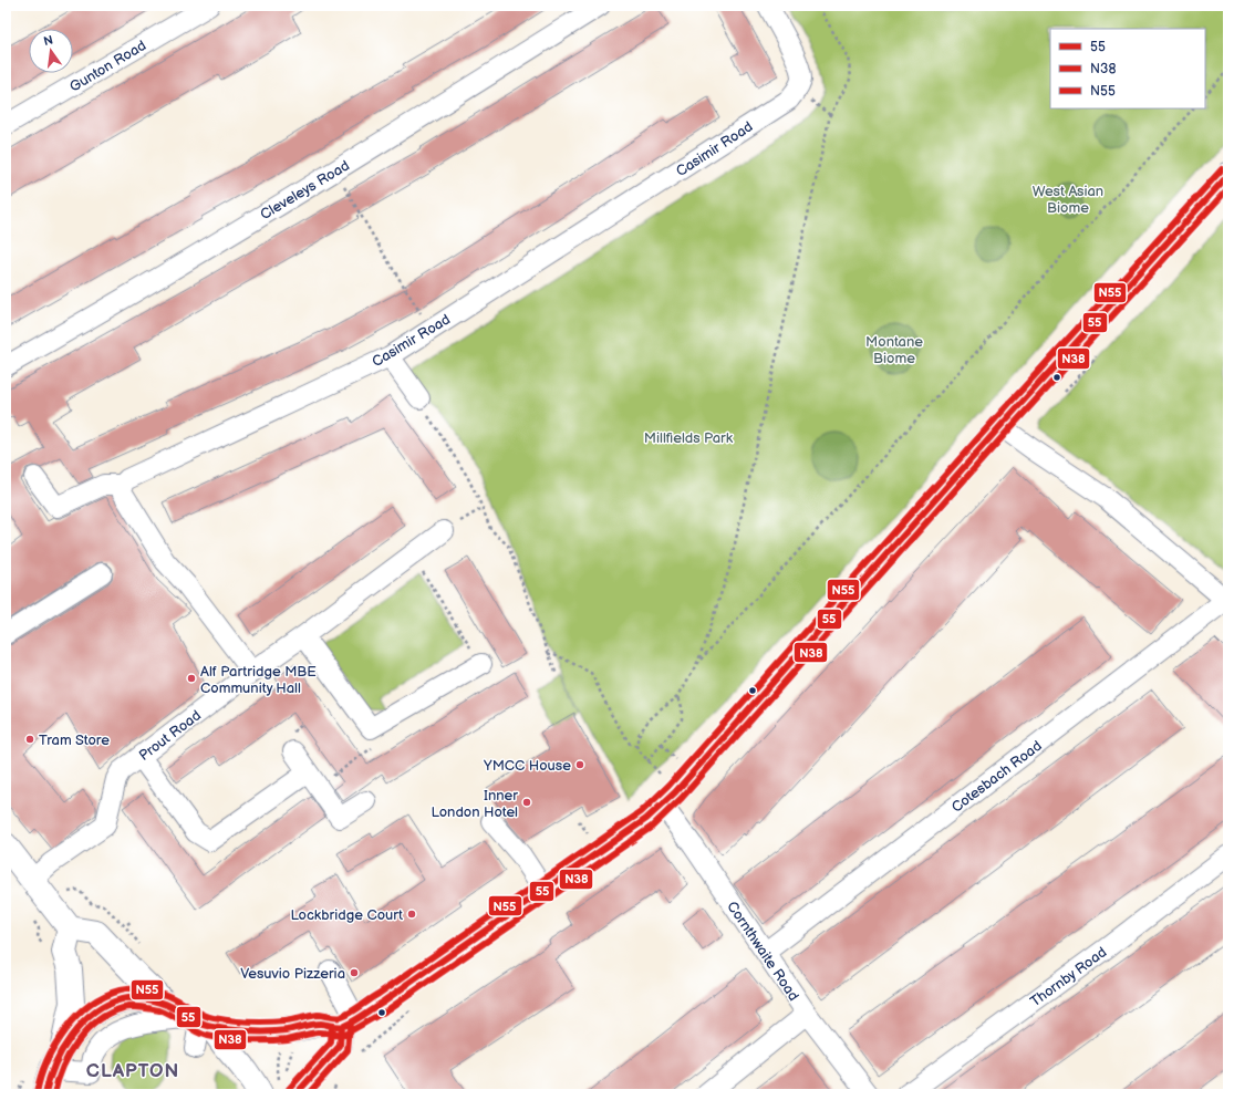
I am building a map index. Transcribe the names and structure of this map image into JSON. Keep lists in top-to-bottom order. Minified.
{"streets":{"street":["Gunton Road","Casimir Road","Cleveleys Road","Prout Road","Cotesbach Road","Cornthwaite Road","Thornby Road"]},"crossings":[["Cotesbach Road","Cornthwaite Road"]],"districts":["CLAPTON"],"parks":["West Asian Biome","Montane Biome","Millfields Park"],"places":["Alf Partridge MBE Community Hall","Tram Store","YMCC House","Inner London Hotel","Lockbridge Court","Vesuvio Pizzeria"],"lines":["transit line N55","transit line 55","transit line N38"],"legend":["55","N38","N55"],"north":"top"}
